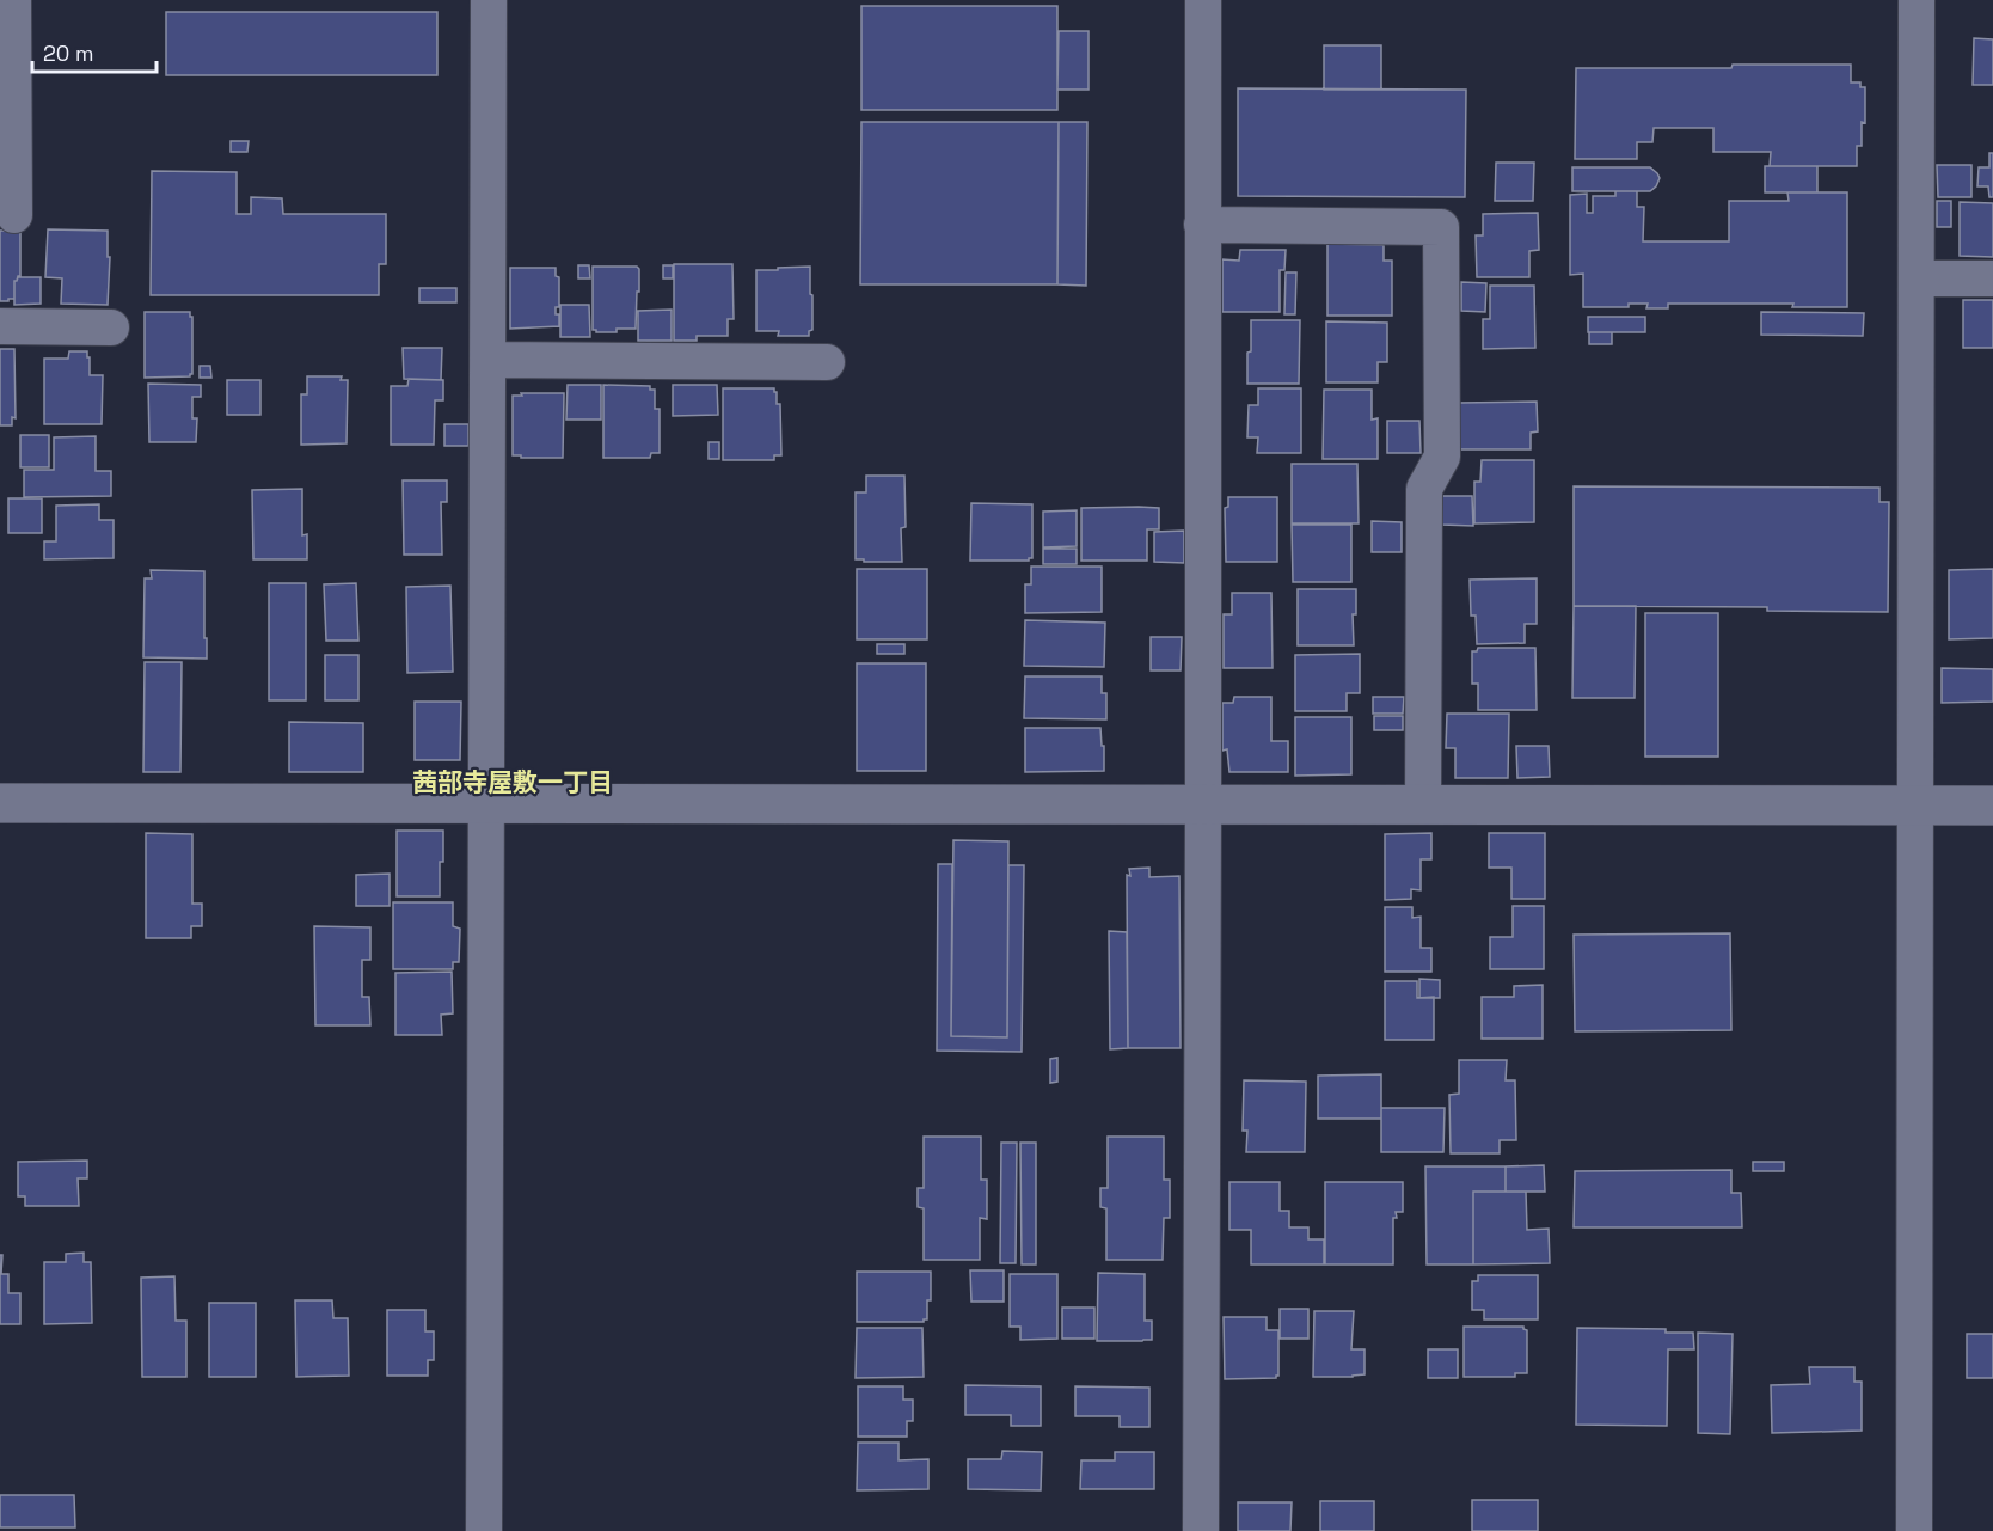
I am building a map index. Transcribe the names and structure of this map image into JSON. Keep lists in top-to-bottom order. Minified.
{"districts":["茜部寺屋敷一丁目"],"scale_bar":"20 m"}
